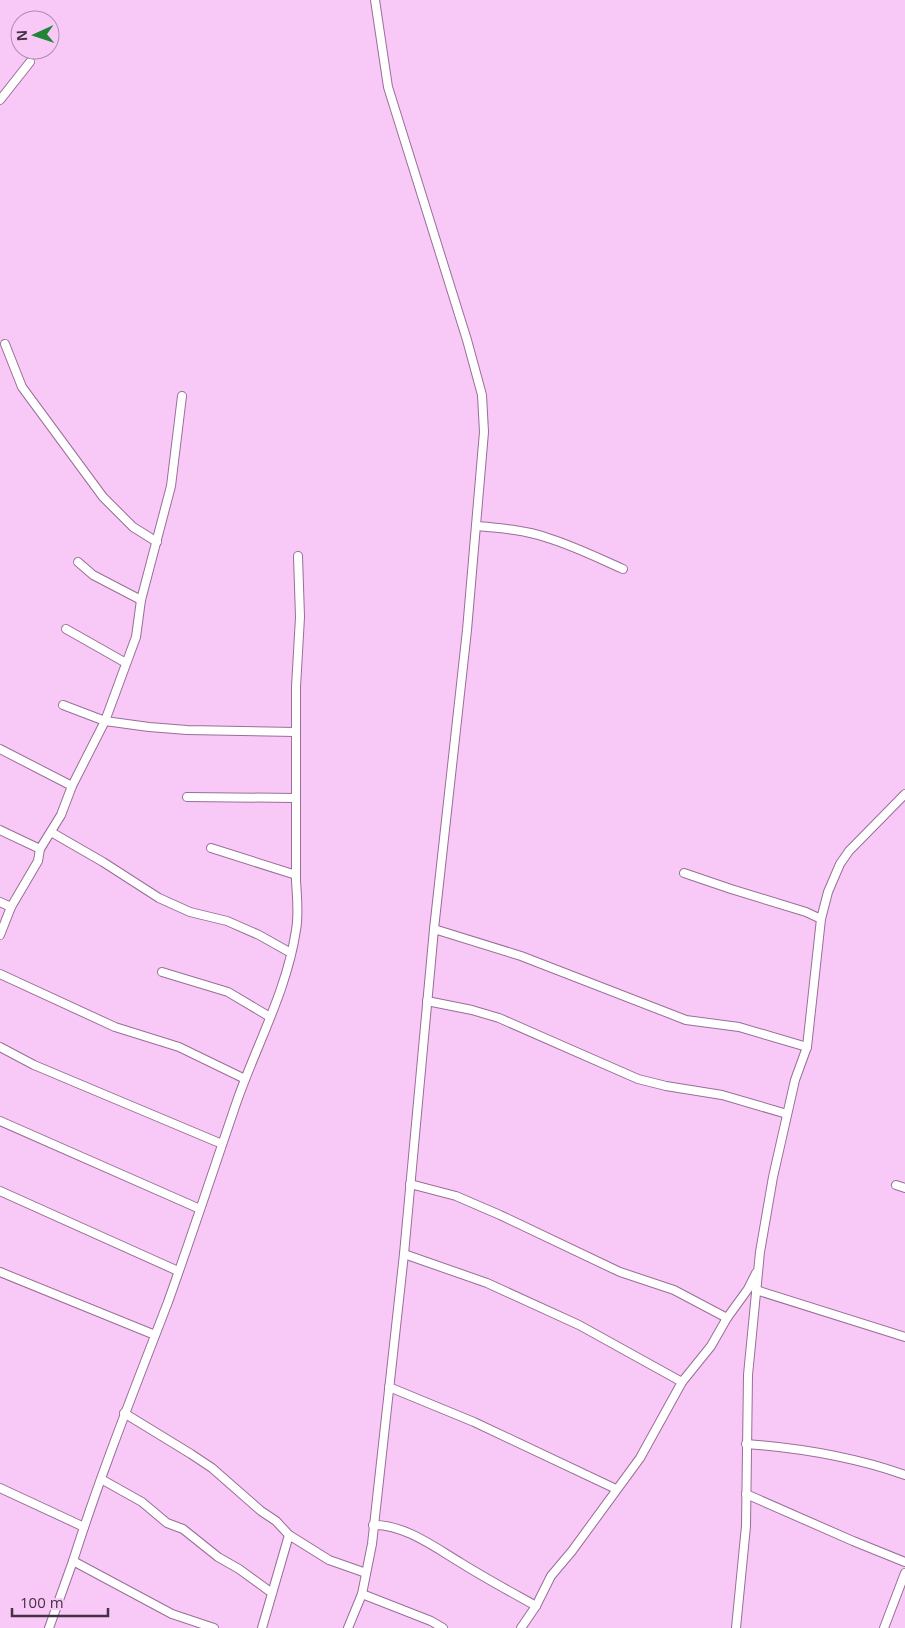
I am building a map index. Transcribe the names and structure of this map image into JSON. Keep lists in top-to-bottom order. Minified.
{"scale_bar":"100 m","north":"left"}
